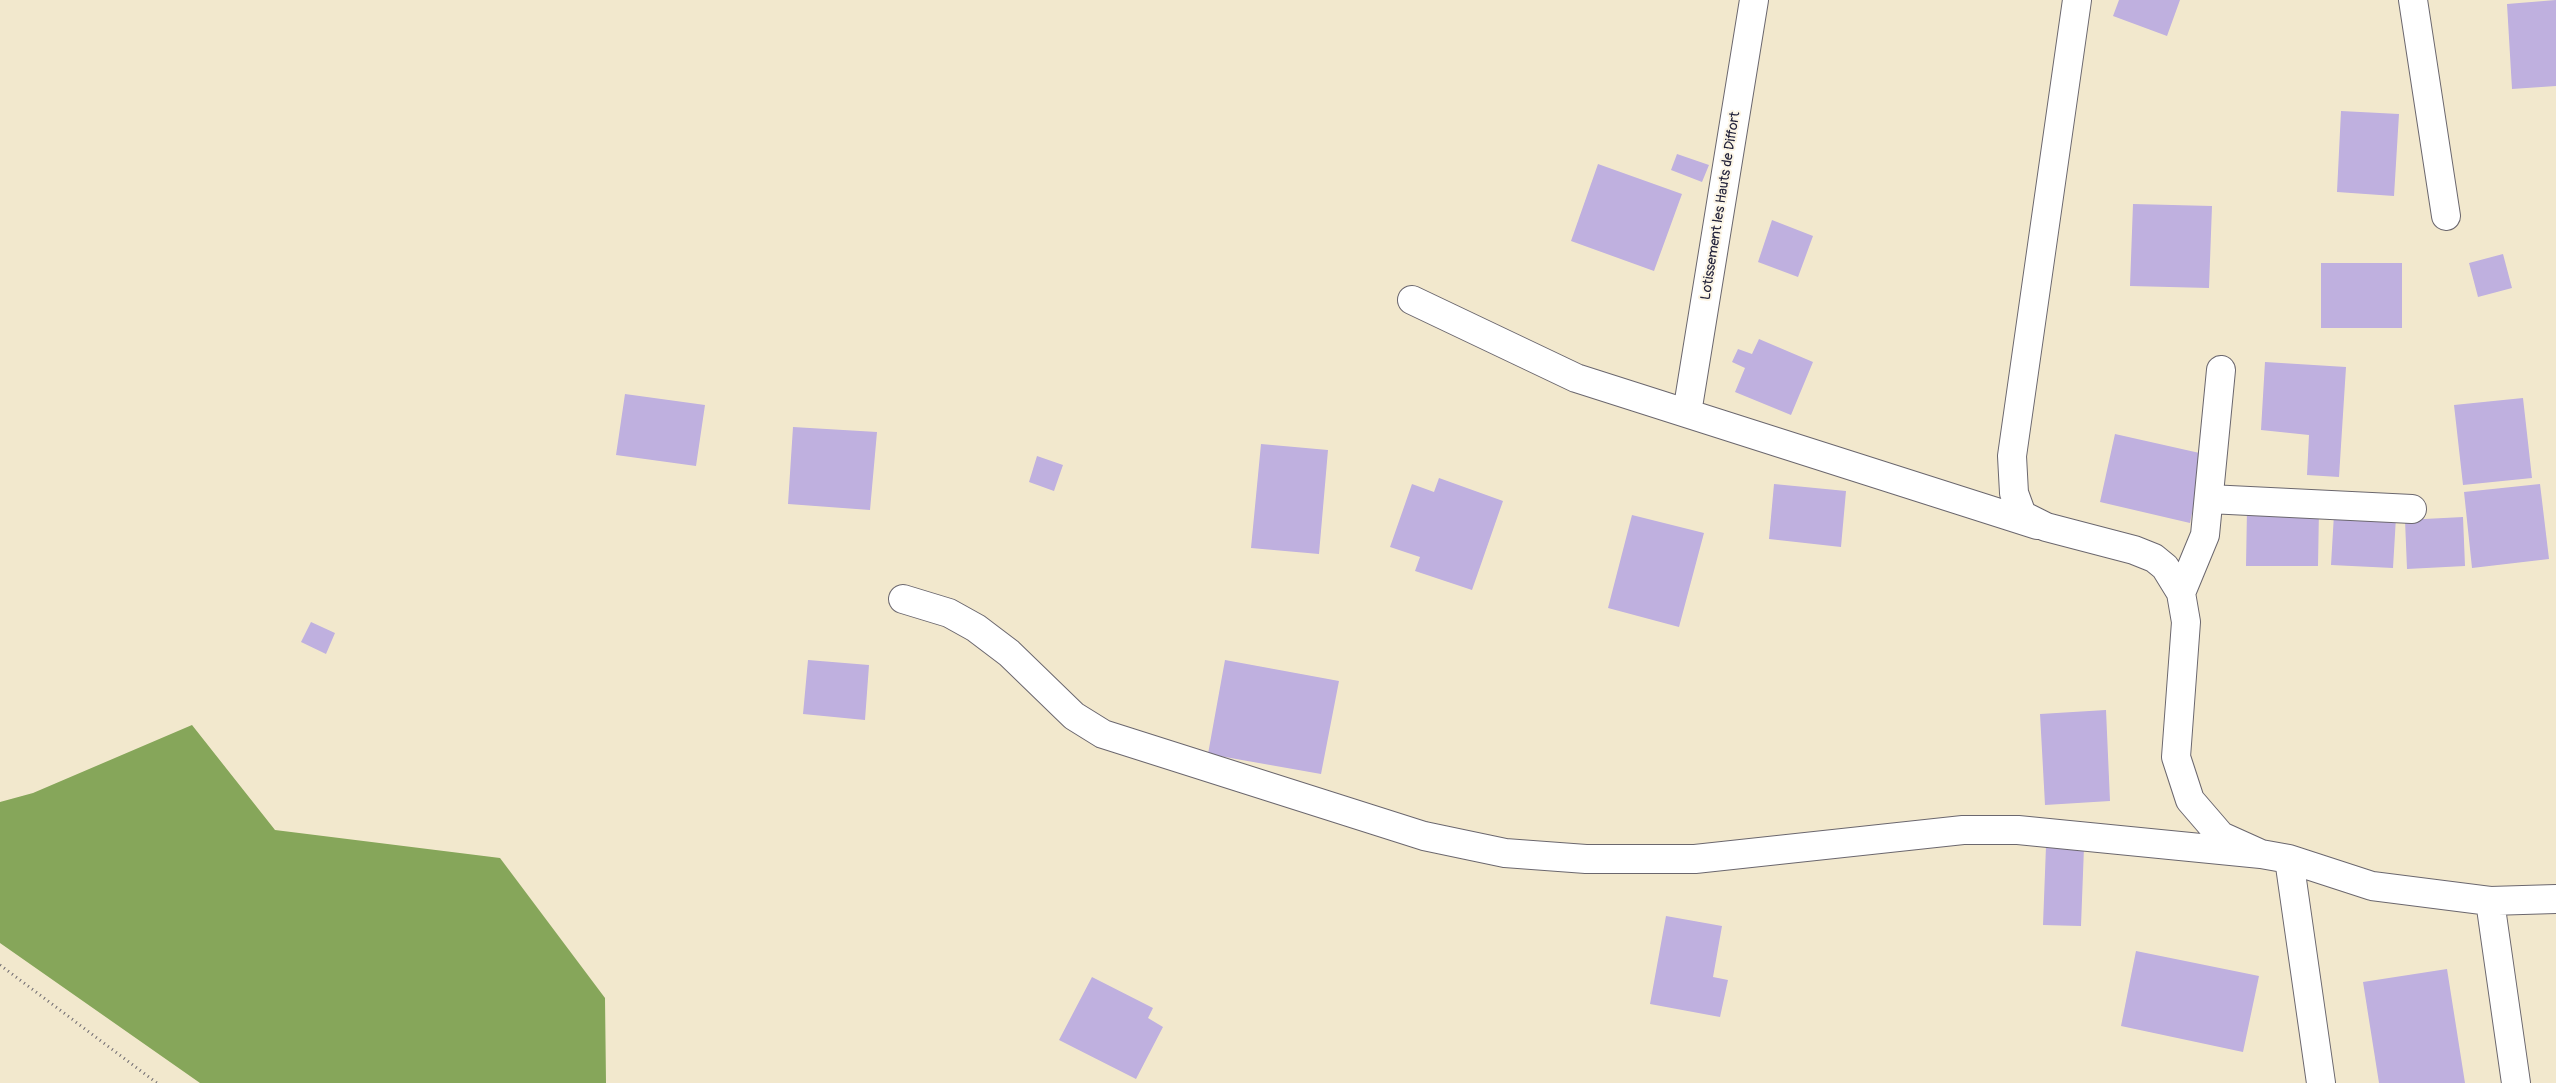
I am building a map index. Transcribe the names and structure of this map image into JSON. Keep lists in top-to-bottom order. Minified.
{"streets":{"street":["Lotissement les Hauts de Diffort"]}}
